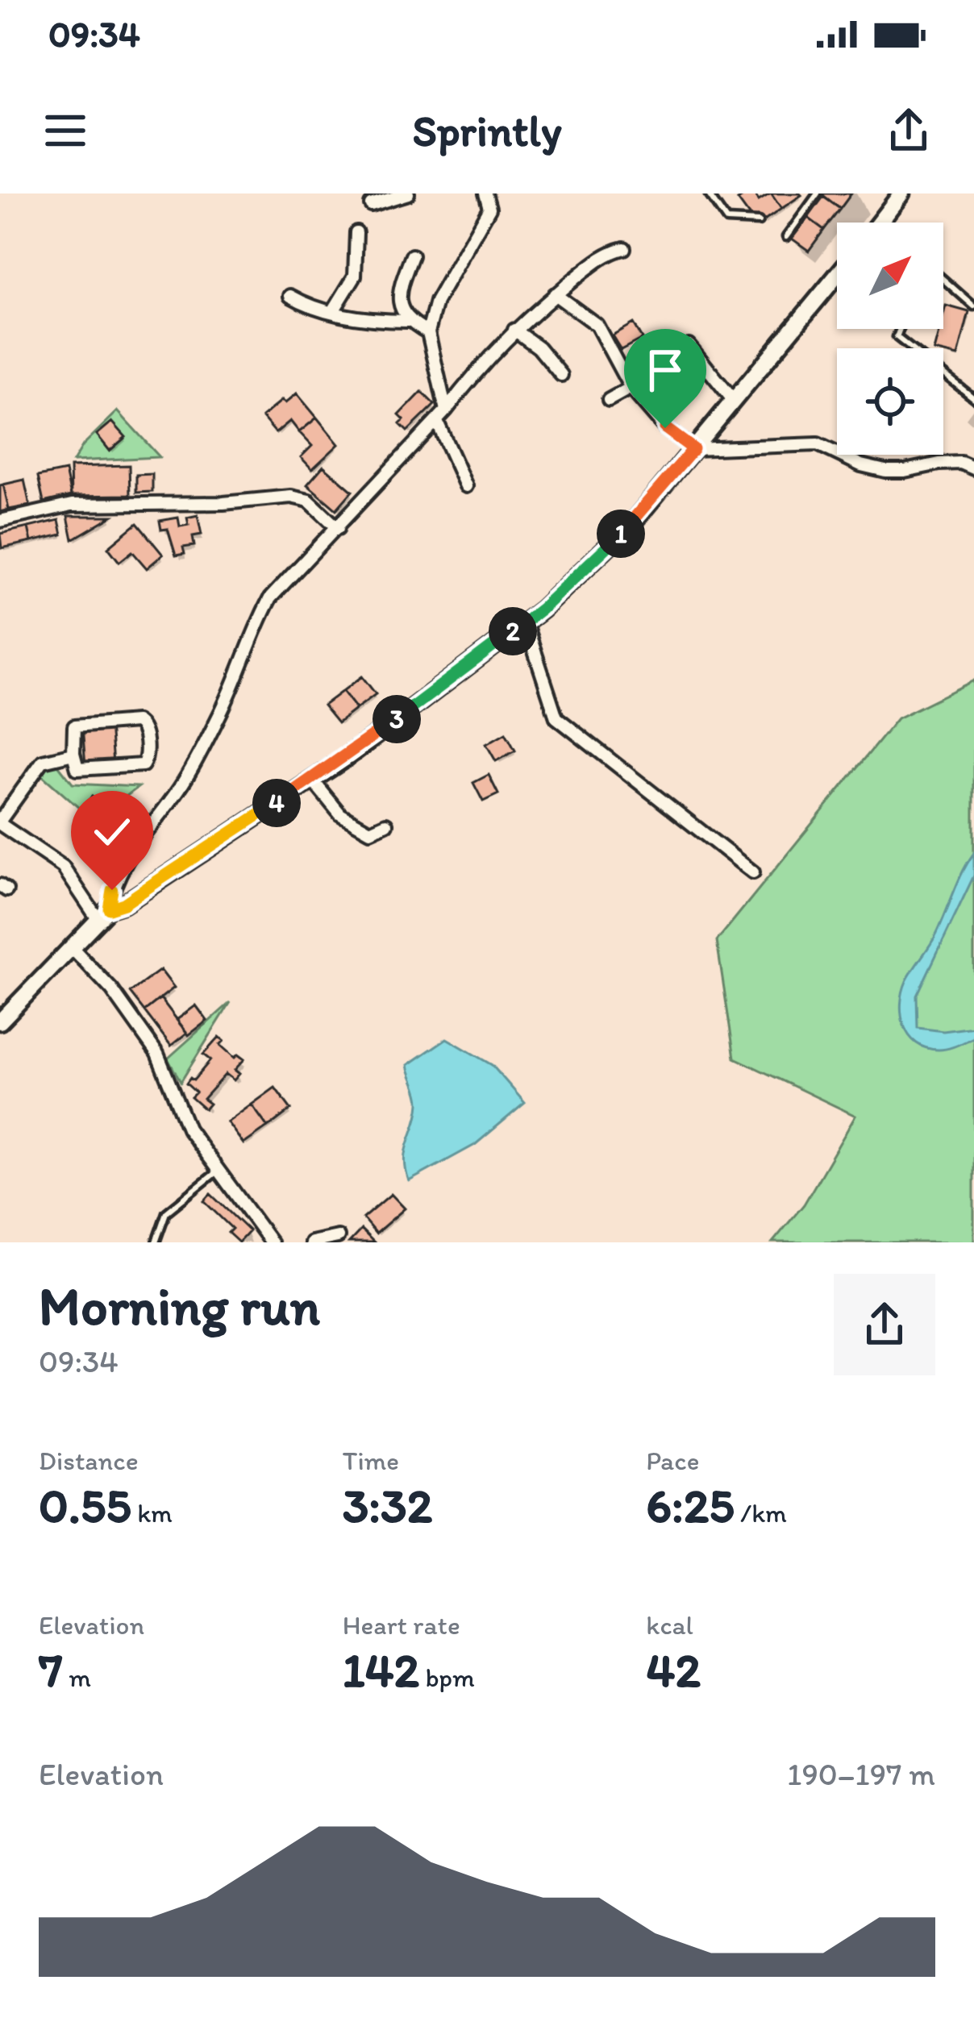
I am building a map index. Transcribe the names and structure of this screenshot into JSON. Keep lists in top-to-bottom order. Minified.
{"north":"top right","page":{"status":"09:34","header":"Sprintly","pins":["1","2","3","4"],"heading":["Morning run","09:34"],"stats":[["Distance","0.55 km"],["Time","3:32"],["Pace","6:25 /km"],["Elevation","7 m"],["Heart rate","142 bpm"],["kcal","42"]],"chart":["Elevation","190–197 m"]}}
